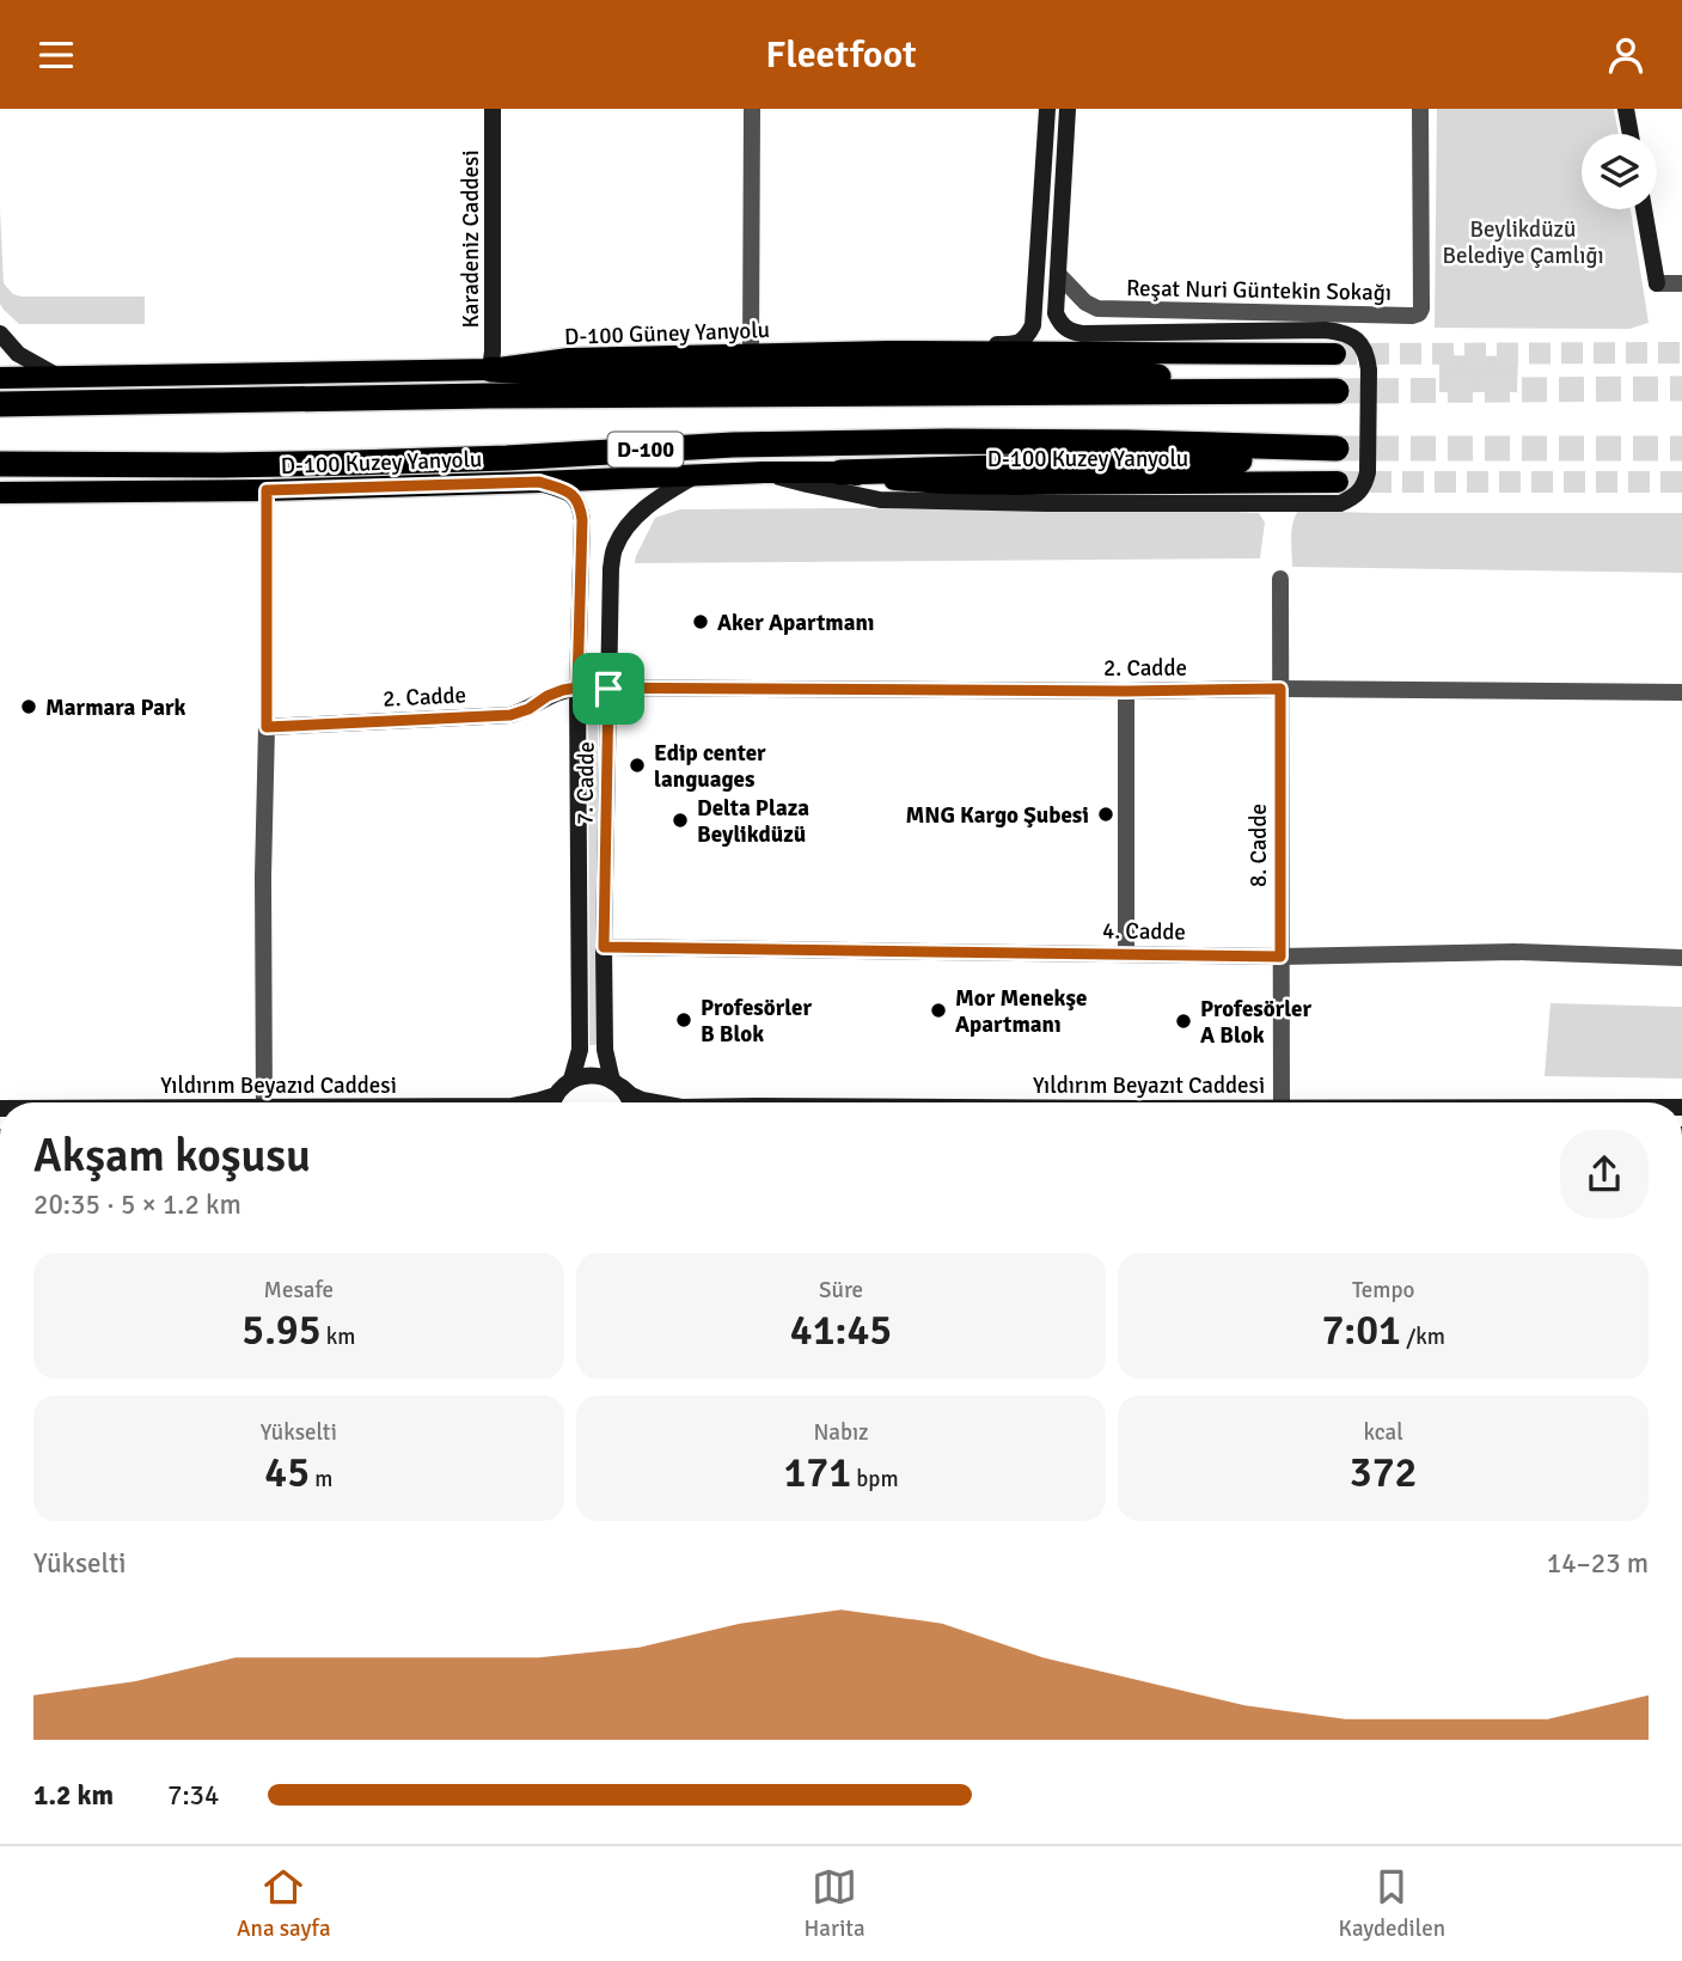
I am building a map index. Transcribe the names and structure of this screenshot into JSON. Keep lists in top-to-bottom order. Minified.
{"streets":{"highway":["D-100"],"main road":["Karadeniz Caddesi","D-100 Güney Yanyolu","D-100 Kuzey Yanyolu","2. Cadde","7. Cadde","Yıldırım Beyazıd Caddesi","Yıldırım Beyazıt Caddesi"],"street":["Reşat Nuri Güntekin Sokağı","8. Cadde","4. Cadde"]},"crossings":[["Karadeniz Caddesi","D-100 Güney Yanyolu"],["D-100 Kuzey Yanyolu","7. Cadde"],["2. Cadde","7. Cadde"],["2. Cadde","8. Cadde"],["7. Cadde","4. Cadde"],["7. Cadde","Yıldırım Beyazıt Caddesi"],["8. Cadde","4. Cadde"]],"parks":["Beylikdüzü Belediye Çamlığı"],"places":["Aker Apartmanı","Marmara Park","Edip center languages","MNG Kargo Şubesi","Delta Plaza Beylikdüzü","Mor Menekşe Apartmanı","Profesörler B Blok","Profesörler A Blok"],"page":{"header":"Fleetfoot","heading":["Akşam koşusu","20:35 · 5 × 1.2 km"],"stats":[["Mesafe","5.95 km"],["Süre","41:45"],["Tempo","7:01 /km"],["Yükselti","45 m"],["Nabız","171 bpm"],["kcal","372"]],"chart":["Yükselti","14–23 m"],"list":[{"name":"1.2 km","note":"7:34"}],"tabs":["Ana sayfa","Harita","Kaydedilen"]}}
